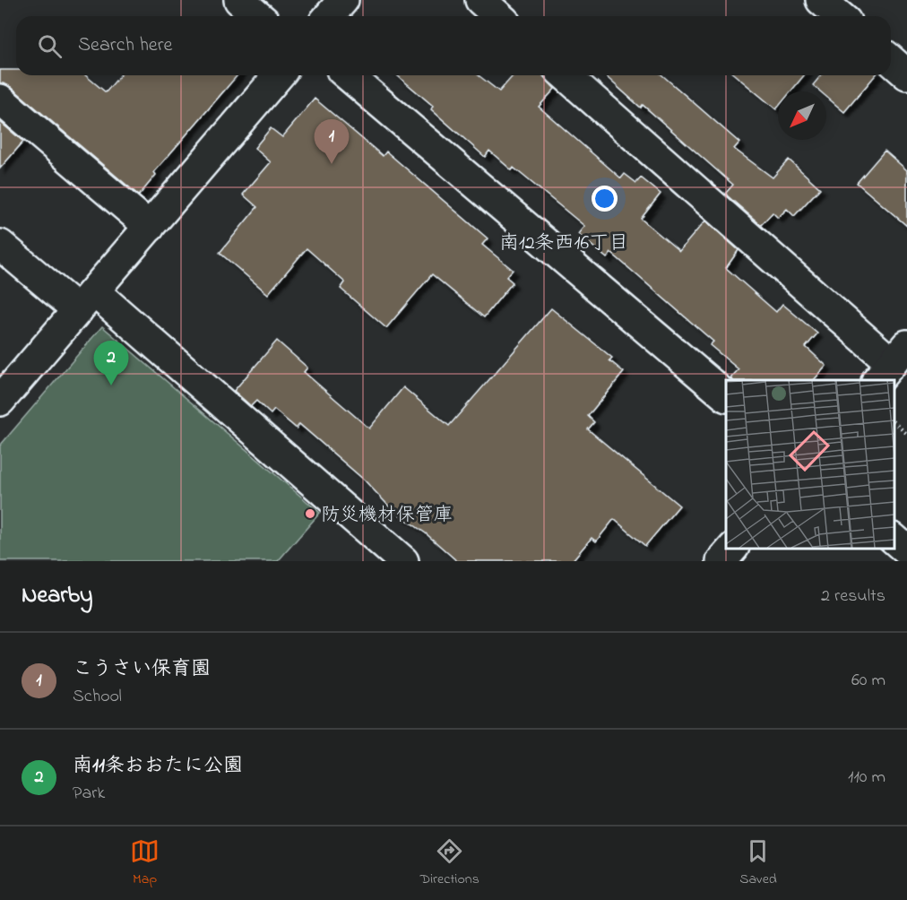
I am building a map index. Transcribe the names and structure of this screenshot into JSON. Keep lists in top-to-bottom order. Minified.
{"districts":["南12条西16丁目"],"places":["防災機材保管庫"],"north":"bottom left","page":{"search":"Search here","pins":["1","2"],"heading":["Nearby","2 results"],"list":[{"mark":"1","name":"こうさい保育園","note":"School","value":"60 m"},{"mark":"2","name":"南11条おおたに公園","note":"Park","value":"110 m"}],"nav":["Map","Directions","Saved"]}}
